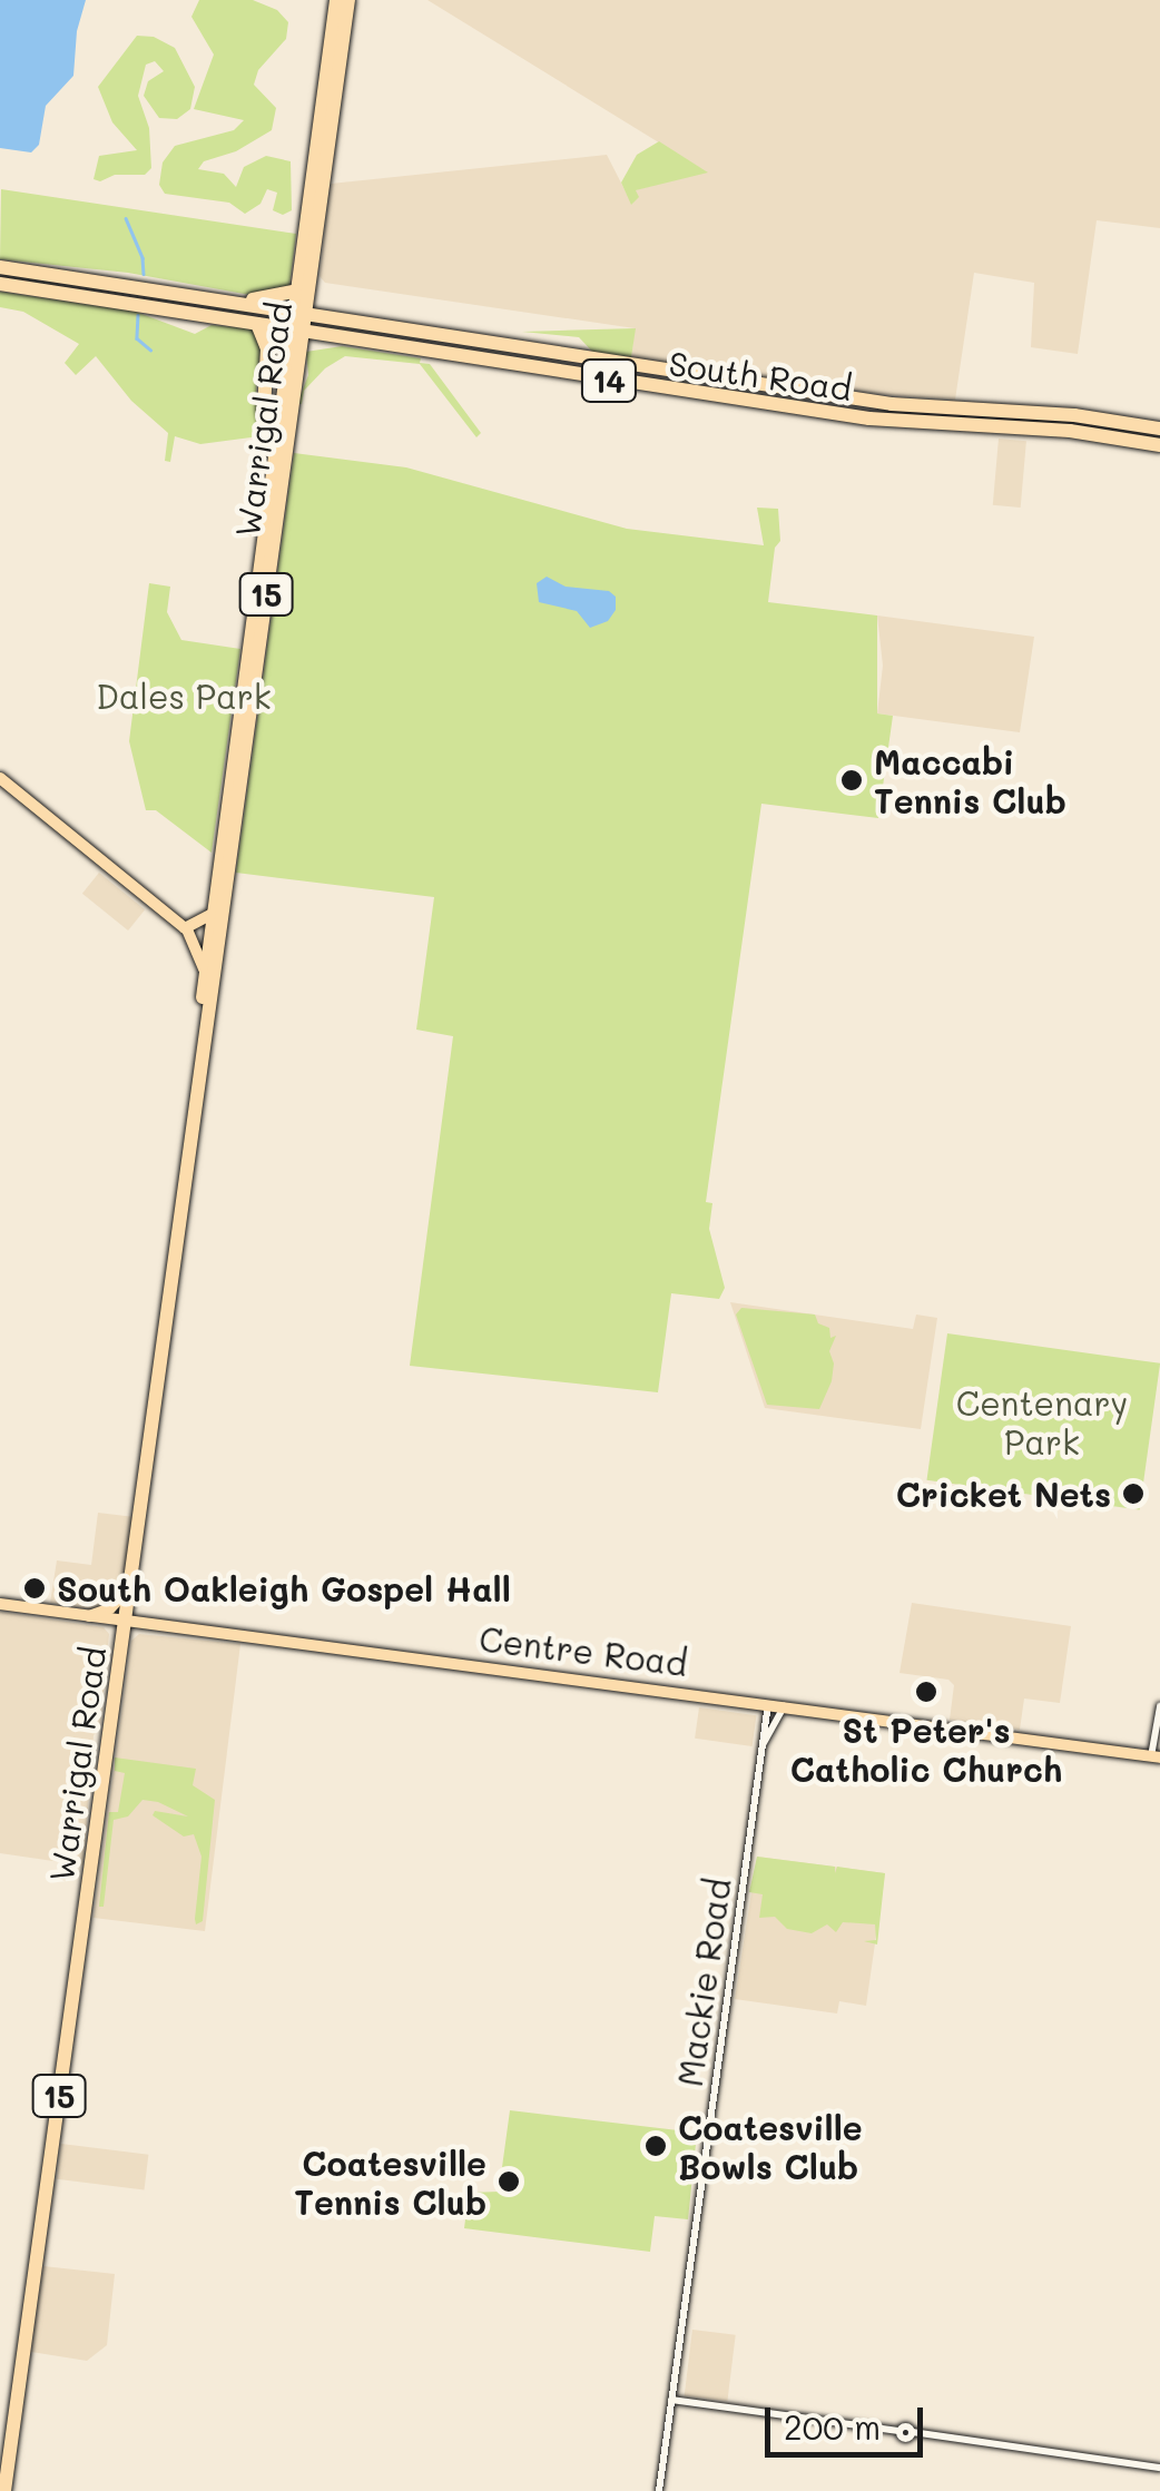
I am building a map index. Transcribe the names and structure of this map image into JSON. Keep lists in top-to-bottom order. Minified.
{"streets":{"highway":["South Road","14","Warrigal Road","15"],"main road":["Centre Road"],"street":["Mackie Road"]},"crossings":[["South Road","14"],["South Road","Warrigal Road"],["14","Warrigal Road"],["Warrigal Road","Centre Road"],["Centre Road","Mackie Road"]],"parks":["Dales Park","Centenary Park"],"places":["Maccabi Tennis Club","Cricket Nets","South Oakleigh Gospel Hall","St Peter's Catholic Church","Coatesville Bowls Club","Coatesville Tennis Club"],"scale_bar":"200 m"}
